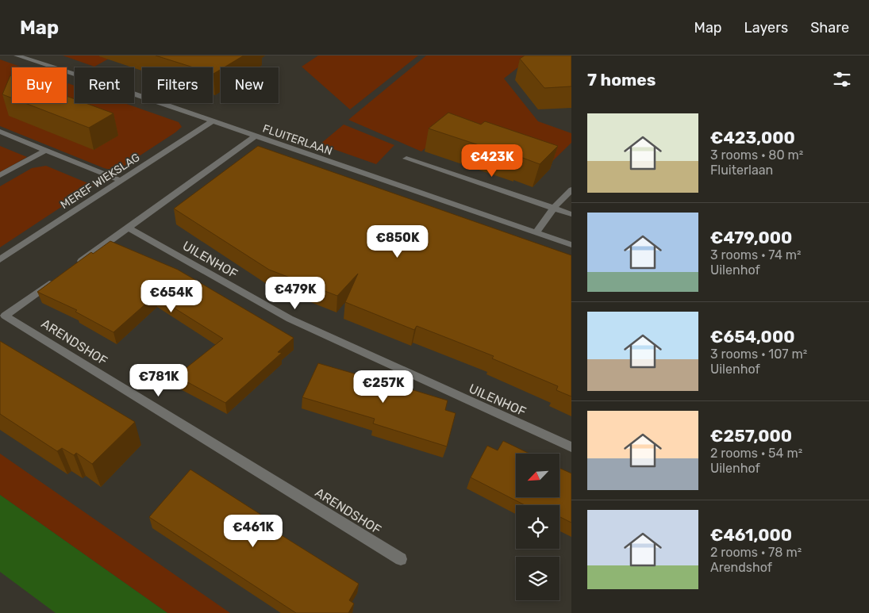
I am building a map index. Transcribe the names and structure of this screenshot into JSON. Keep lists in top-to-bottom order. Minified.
{"streets":{"street":["FLUITERLAAN","MEREF WIEKSLAG","UILENHOF","ARENDSHOF"]},"crossings":[["FLUITERLAAN","MEREF WIEKSLAG"]],"north":"bottom left","page":{"header":"Map","nav":["Map","Layers","Share"],"heading":"7 homes","chip":["Buy","Rent","Filters","New"],"list":[{"name":"€423,000","note":"3 rooms · 80 m² · Fluiterlaan"},{"name":"€479,000","note":"3 rooms · 74 m² · Uilenhof"},{"name":"€654,000","note":"3 rooms · 107 m² · Uilenhof"},{"name":"€257,000","note":"2 rooms · 54 m² · Uilenhof"},{"name":"€461,000","note":"2 rooms · 78 m² · Arendshof"}],"price":["€423K","€850K","€479K","€654K","€781K","€257K","€461K"]}}
